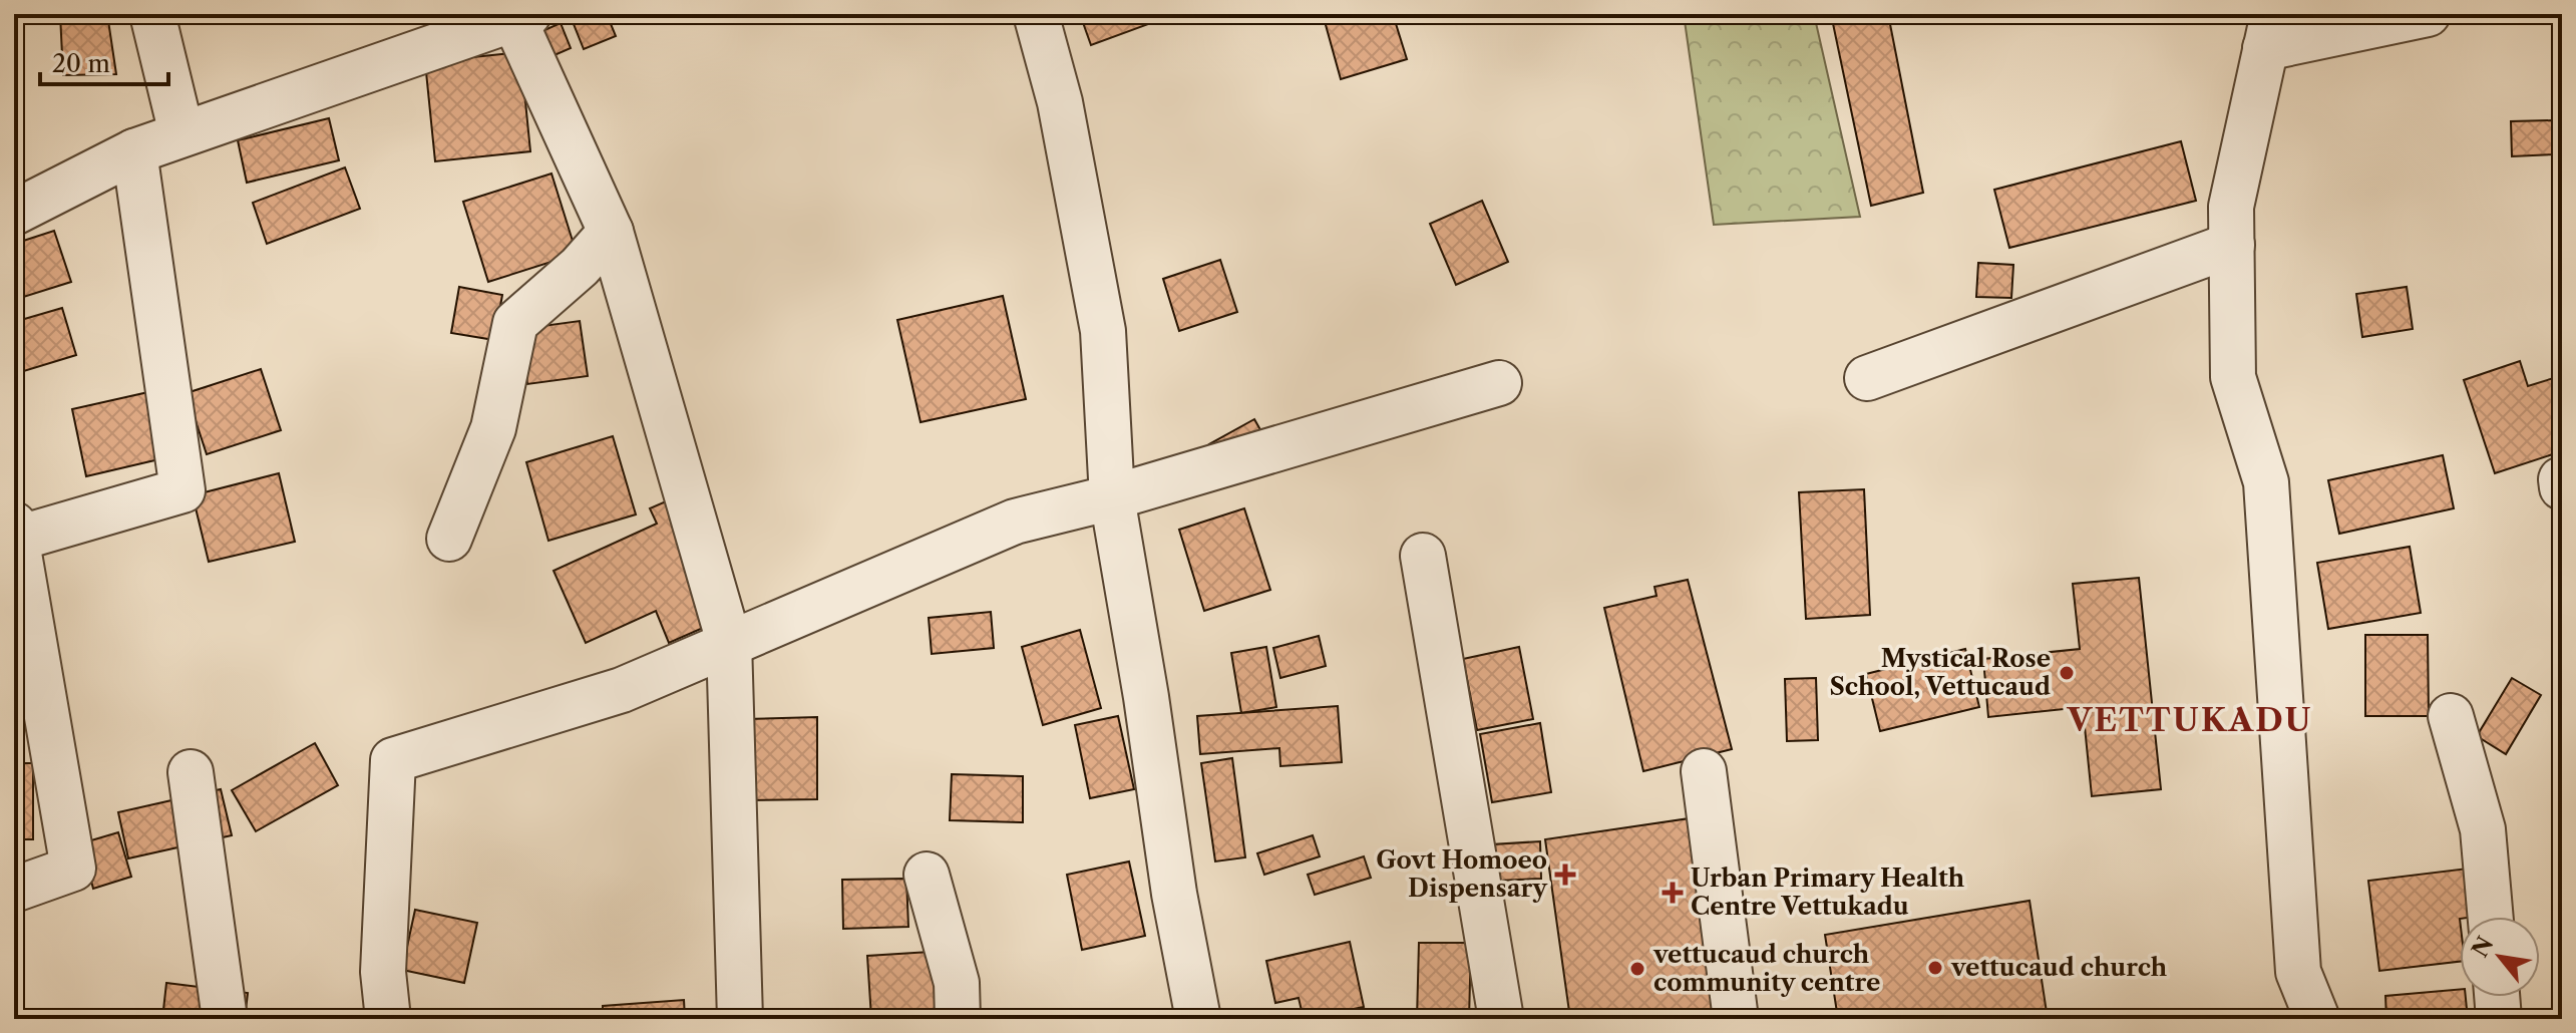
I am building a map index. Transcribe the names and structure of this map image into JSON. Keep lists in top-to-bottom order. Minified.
{"districts":["VETTUKADU"],"places":{"other":["Mystical Rose School, Vettucaud","vettucaud church","vettucaud church community centre"],"health":["Govt Homoeo Dispensary","Urban Primary Health Centre Vettukadu"]},"scale_bar":"20 m","north":"top left"}
